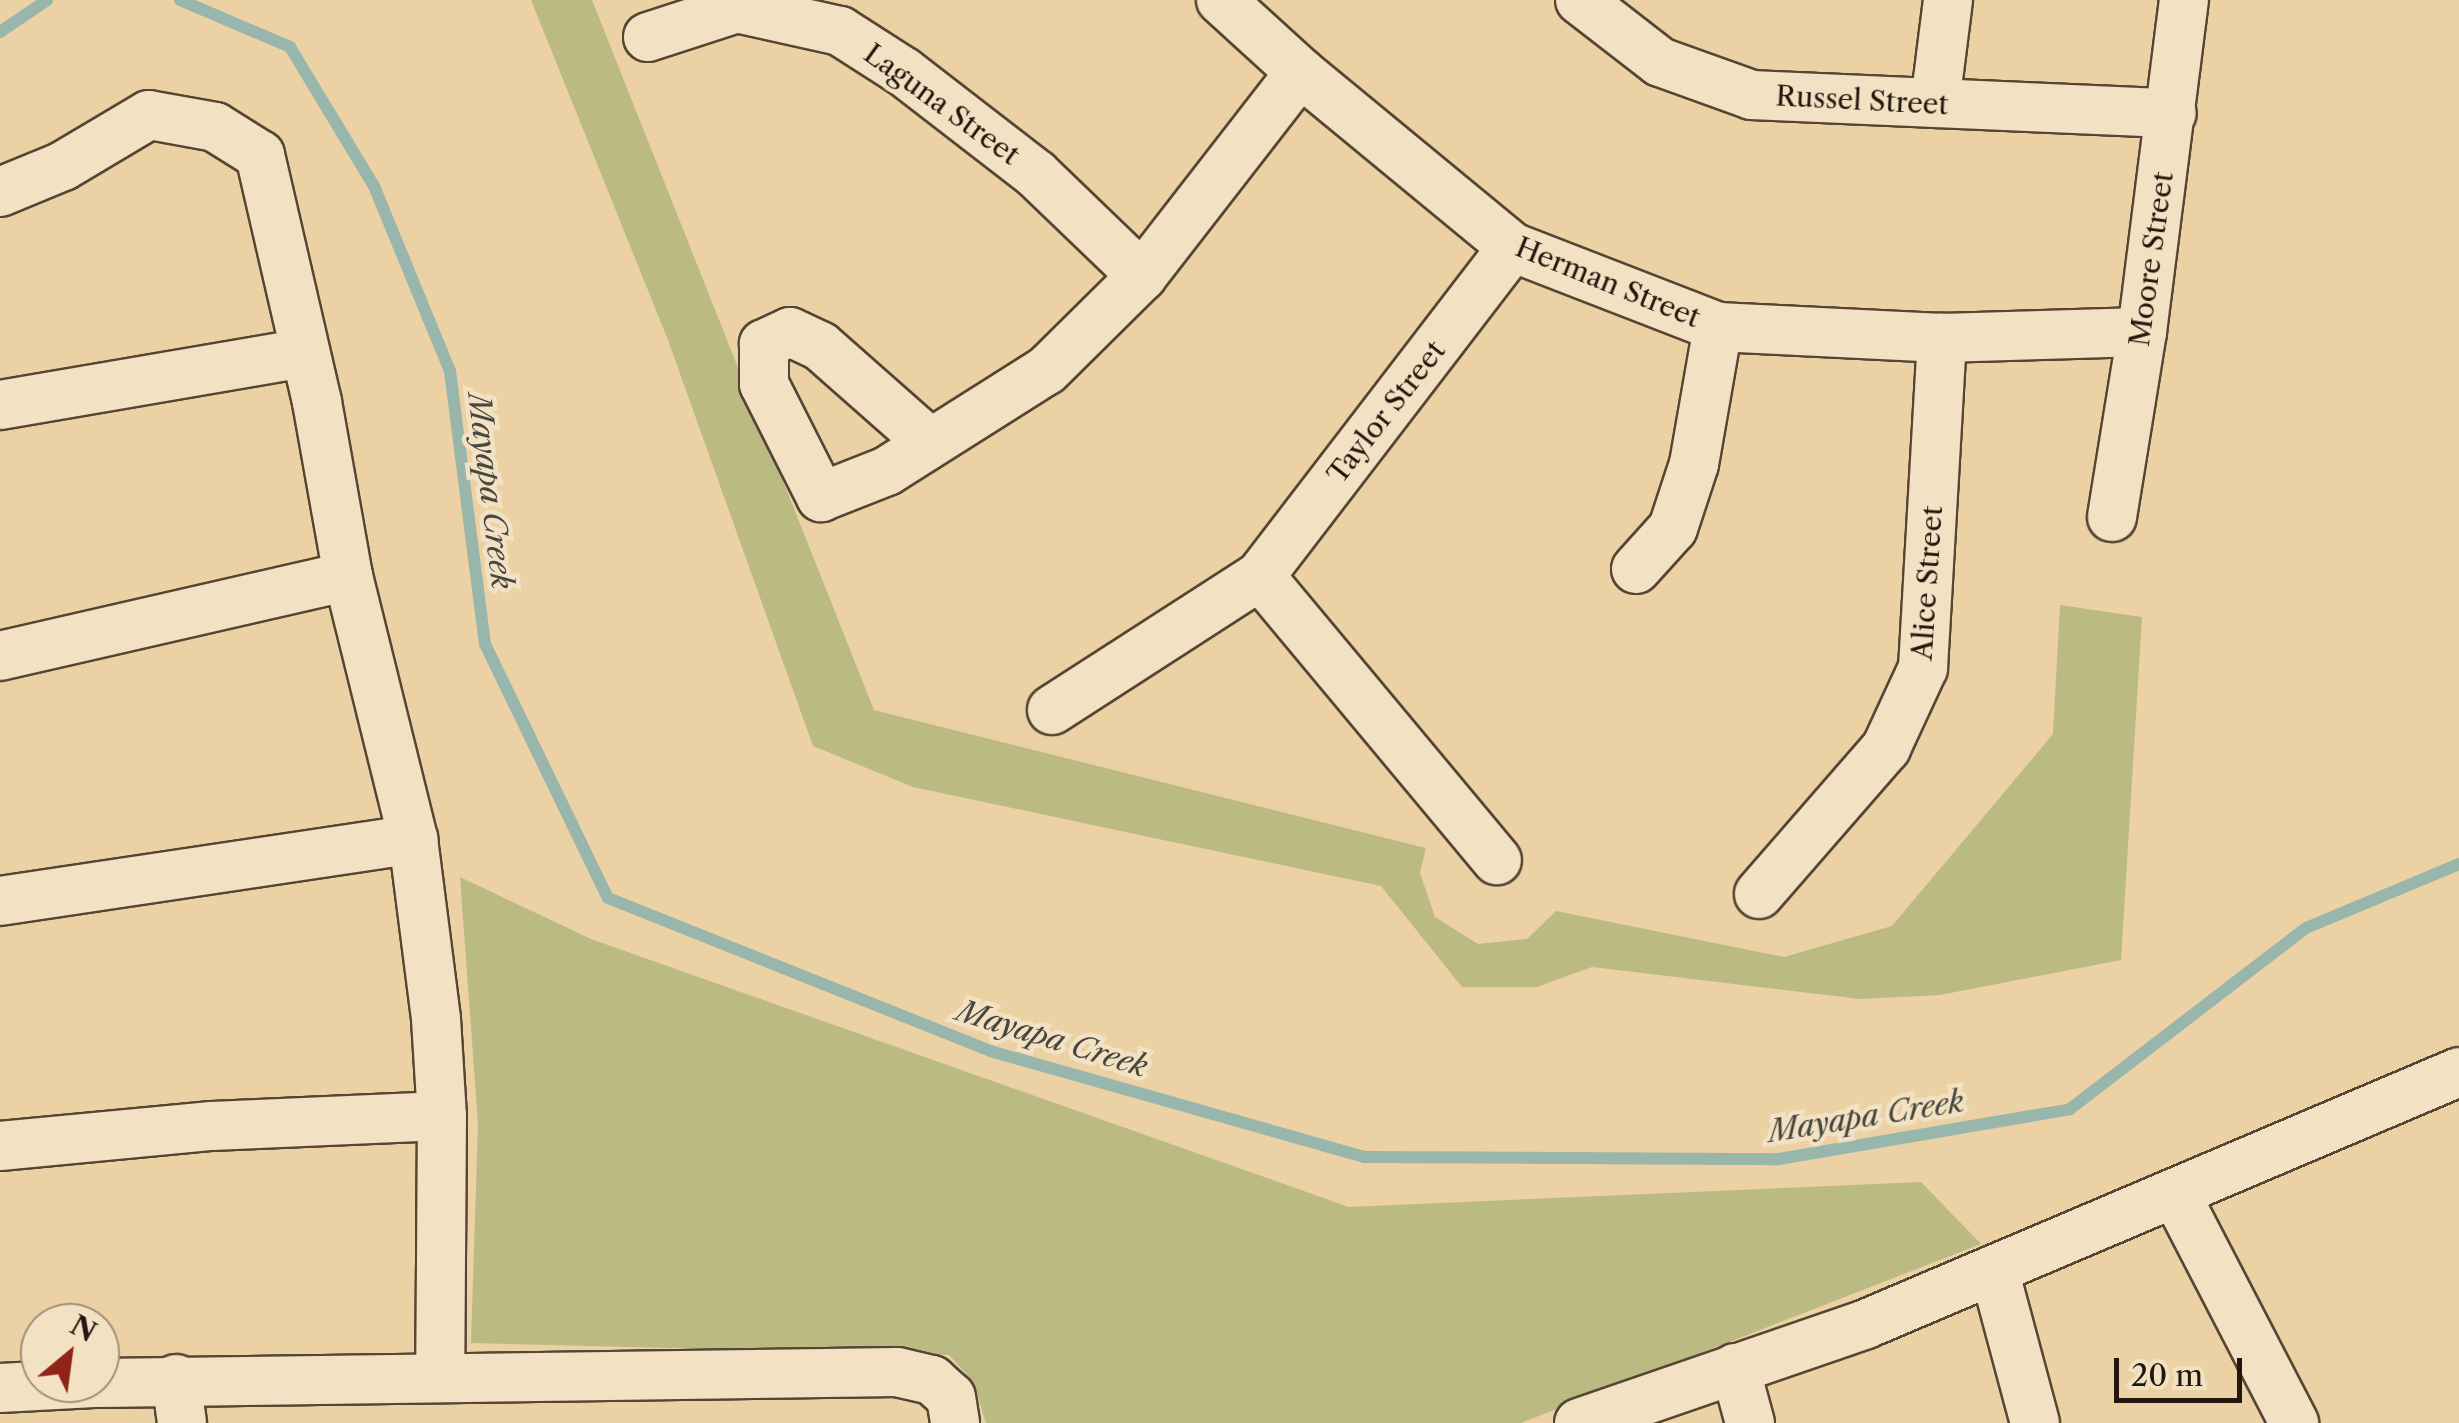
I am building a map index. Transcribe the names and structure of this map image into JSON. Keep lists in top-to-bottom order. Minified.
{"streets":{"street":["Russel Street","Laguna Street","Moore Street","Herman Street","Taylor Street","Alice Street"]},"crossings":[["Russel Street","Moore Street"],["Moore Street","Herman Street"],["Herman Street","Taylor Street"],["Herman Street","Alice Street"]],"water":["Mayapa Creek"],"scale_bar":"20 m","north":"top right"}
